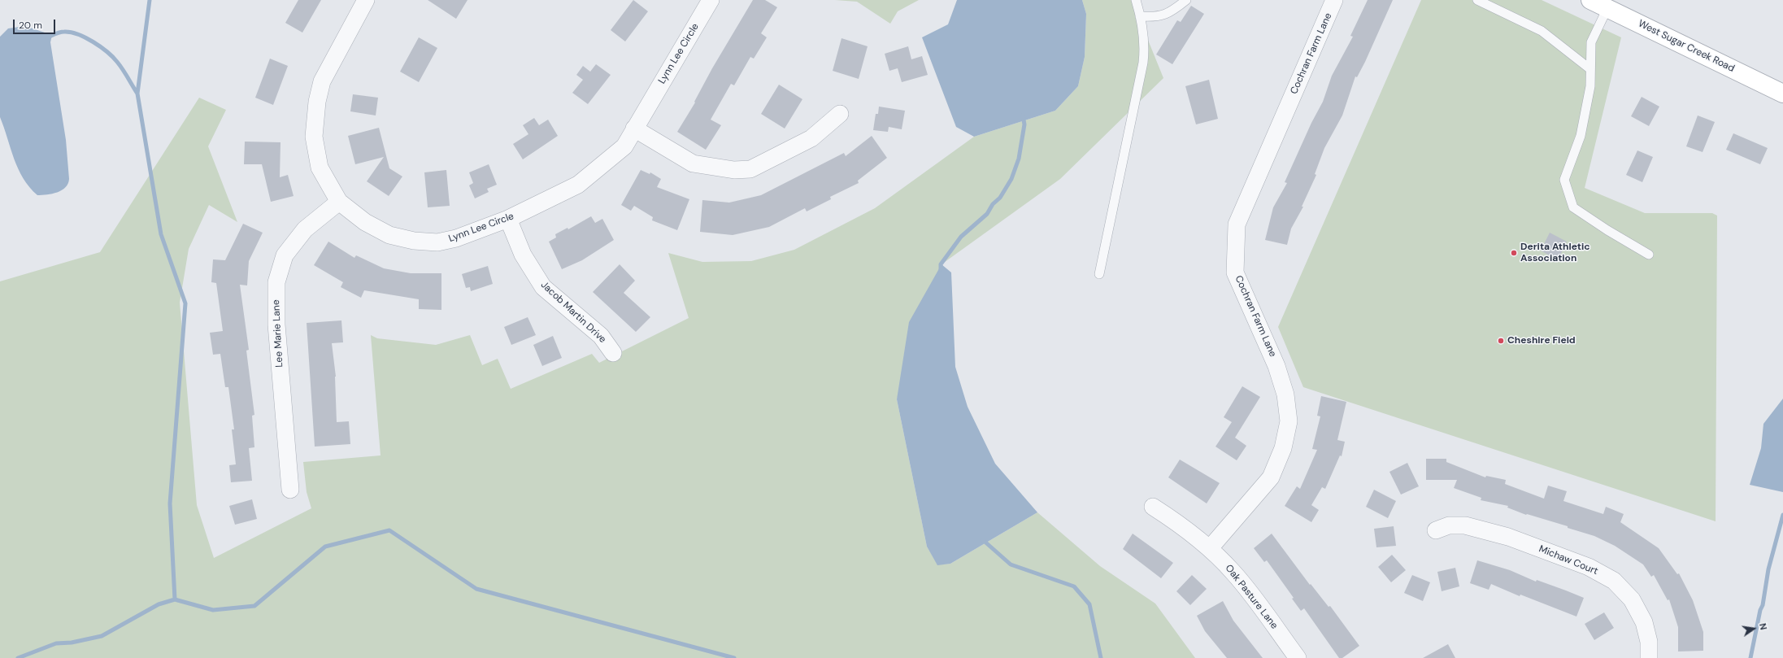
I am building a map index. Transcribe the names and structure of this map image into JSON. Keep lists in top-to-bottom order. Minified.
{"streets":{"main road":["West Sugar Creek Road"],"street":["Lynn Lee Circle","Cochran Farm Lane","Jacob Martin Drive","Lee Marie Lane","Michaw Court","Oak Pasture Lane"]},"crossings":[["Lynn Lee Circle","Jacob Martin Drive"],["Lynn Lee Circle","Lee Marie Lane"],["Cochran Farm Lane","Oak Pasture Lane"]],"places":["Derita Athletic Association","Cheshire Field"],"scale_bar":"20 m","north":"right"}
